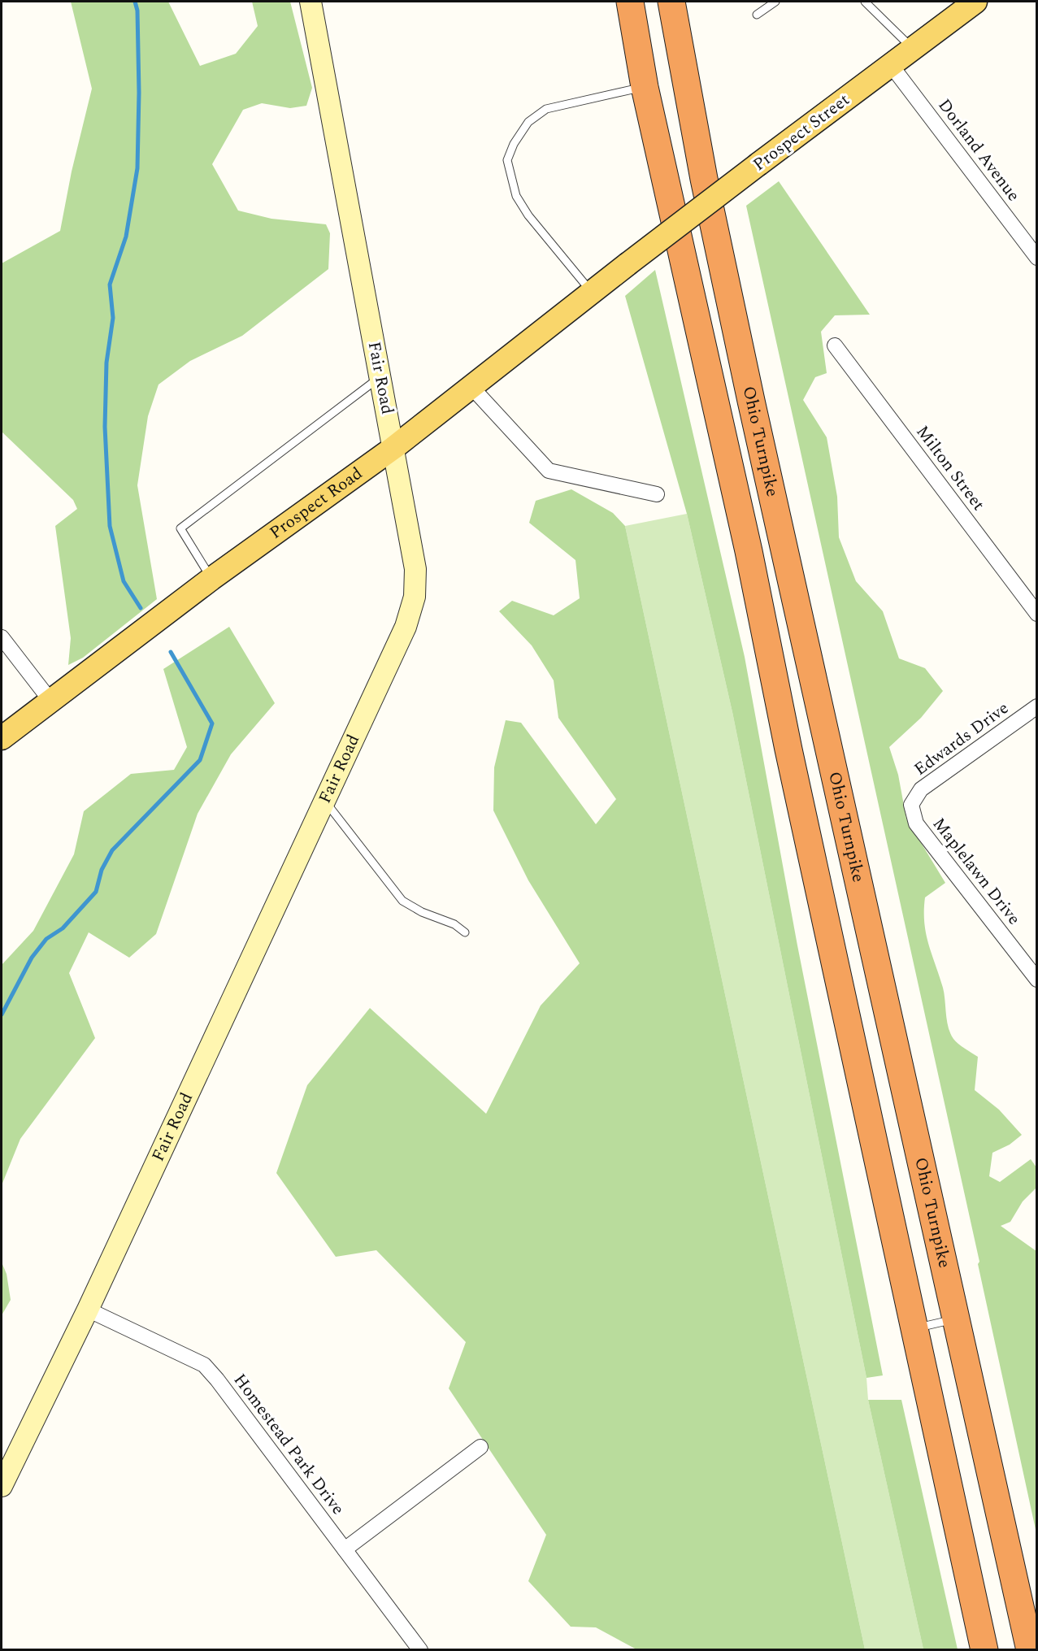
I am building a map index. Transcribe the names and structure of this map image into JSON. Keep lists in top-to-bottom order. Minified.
{"streets":{"highway":["Ohio Turnpike"],"main road":["Prospect Street","Prospect Road"],"street":["Dorland Avenue","Fair Road","Milton Street","Edwards Drive","Maplelawn Drive","Homestead Park Drive"]},"crossings":[["Prospect Street","Dorland Avenue"],["Prospect Street","Prospect Road"],["Fair Road","Prospect Road"],["Fair Road","Homestead Park Drive"],["Edwards Drive","Maplelawn Drive"]]}
